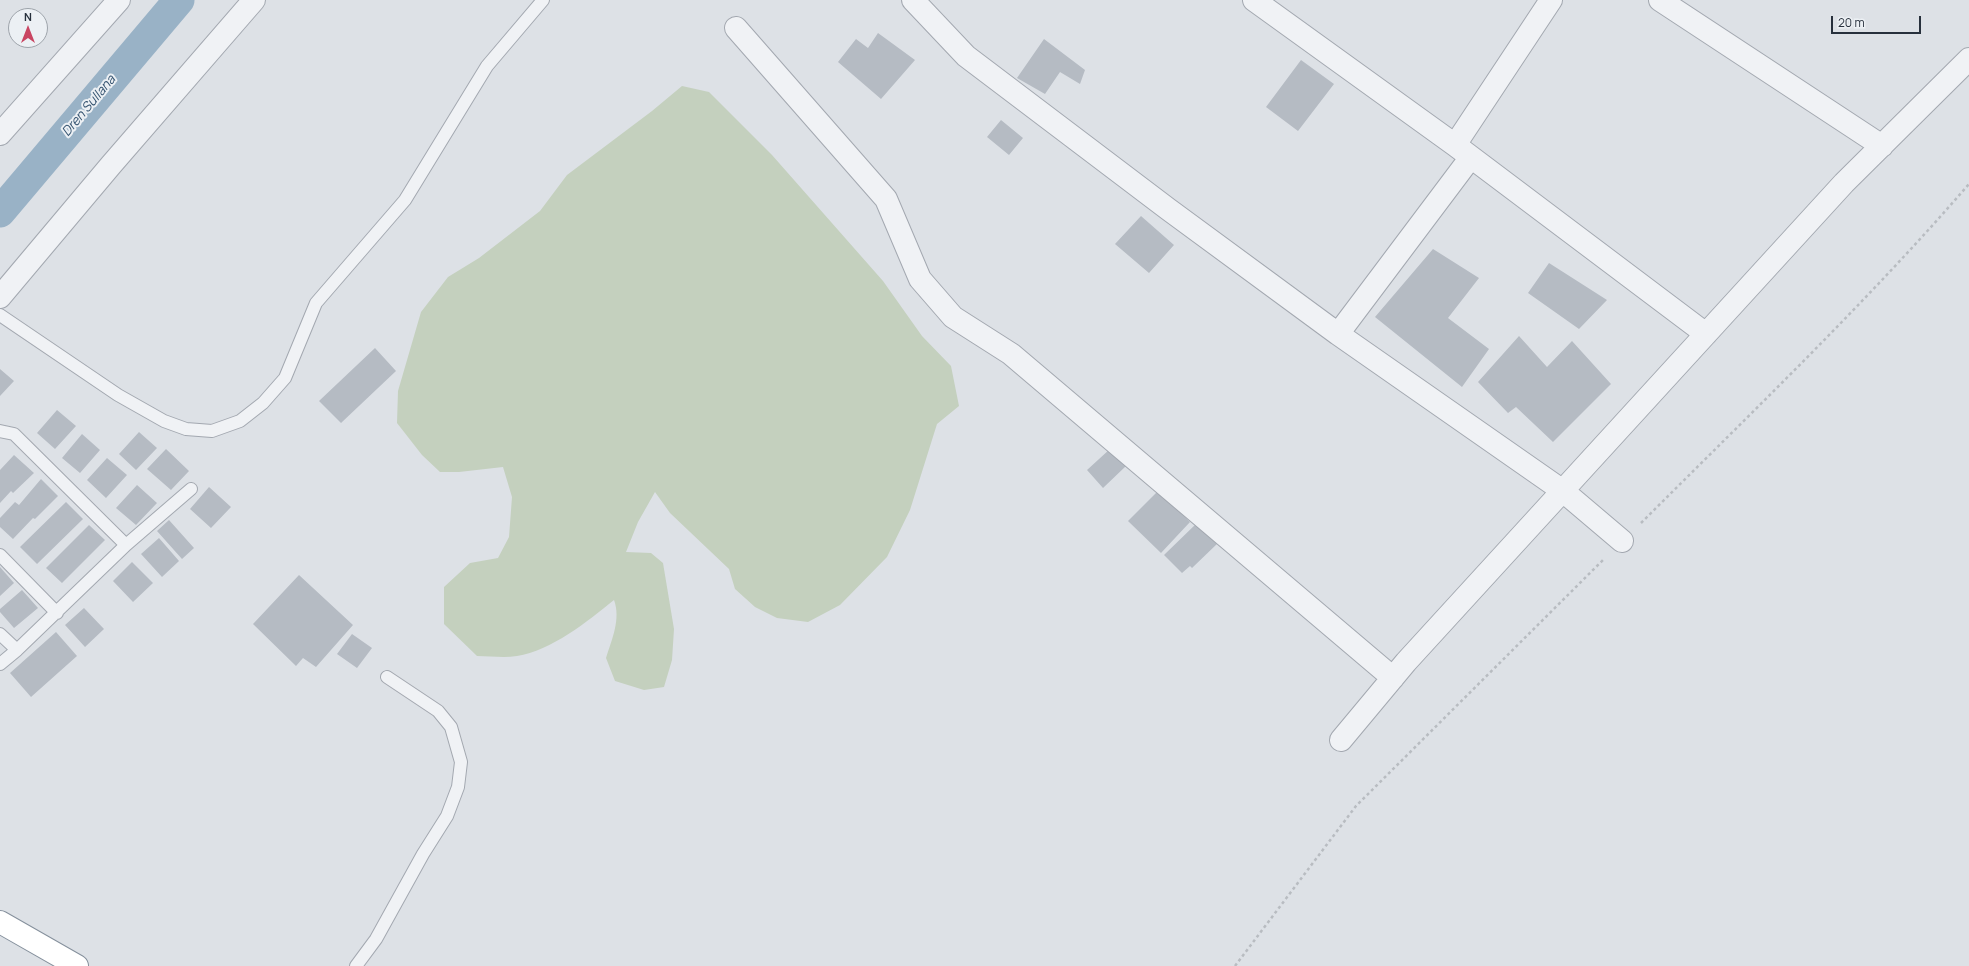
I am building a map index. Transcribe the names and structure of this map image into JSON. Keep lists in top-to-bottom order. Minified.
{"water":["Dren Sullana"],"scale_bar":"20 m","north":"top"}
